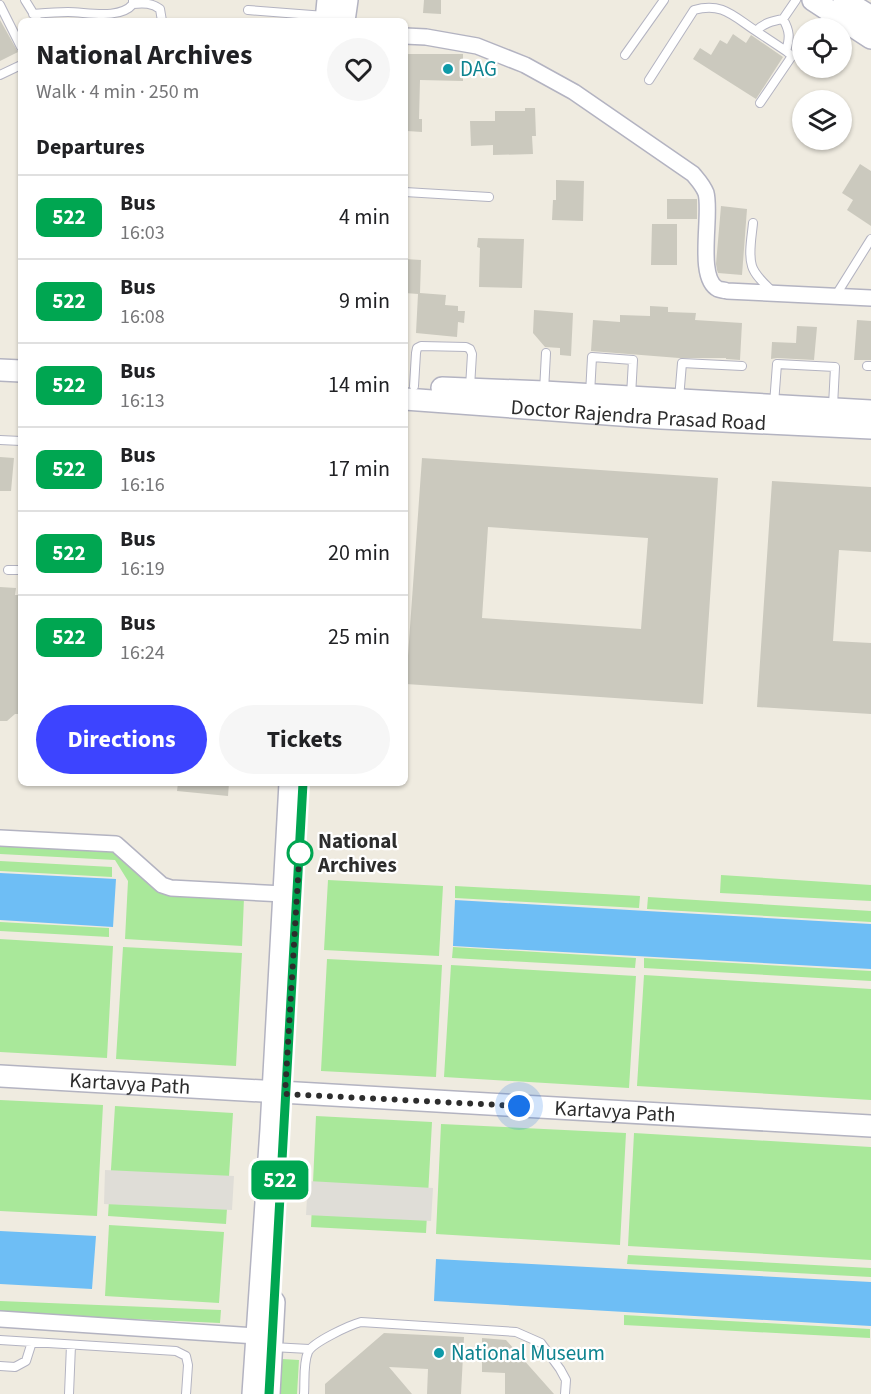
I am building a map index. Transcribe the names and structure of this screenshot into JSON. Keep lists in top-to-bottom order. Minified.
{"streets":{"main road":["Doctor Rajendra Prasad Road","Kartavya Path"]},"places":["DAG","National Archives","National Museum"],"lines":["bus line 522"],"page":{"on_map":"522","heading":[["National Archives","Walk · 4 min · 250 m"],"Departures"],"list":[{"mark":"522","name":"Bus","note":"16:03","value":"4 min"},{"mark":"522","name":"Bus","note":"16:08","value":"9 min"},{"mark":"522","name":"Bus","note":"16:13","value":"14 min"},{"mark":"522","name":"Bus","note":"16:16","value":"17 min"},{"mark":"522","name":"Bus","note":"16:19","value":"20 min"},{"mark":"522","name":"Bus","note":"16:24","value":"25 min"}],"buttons":["Directions","Tickets"]}}
